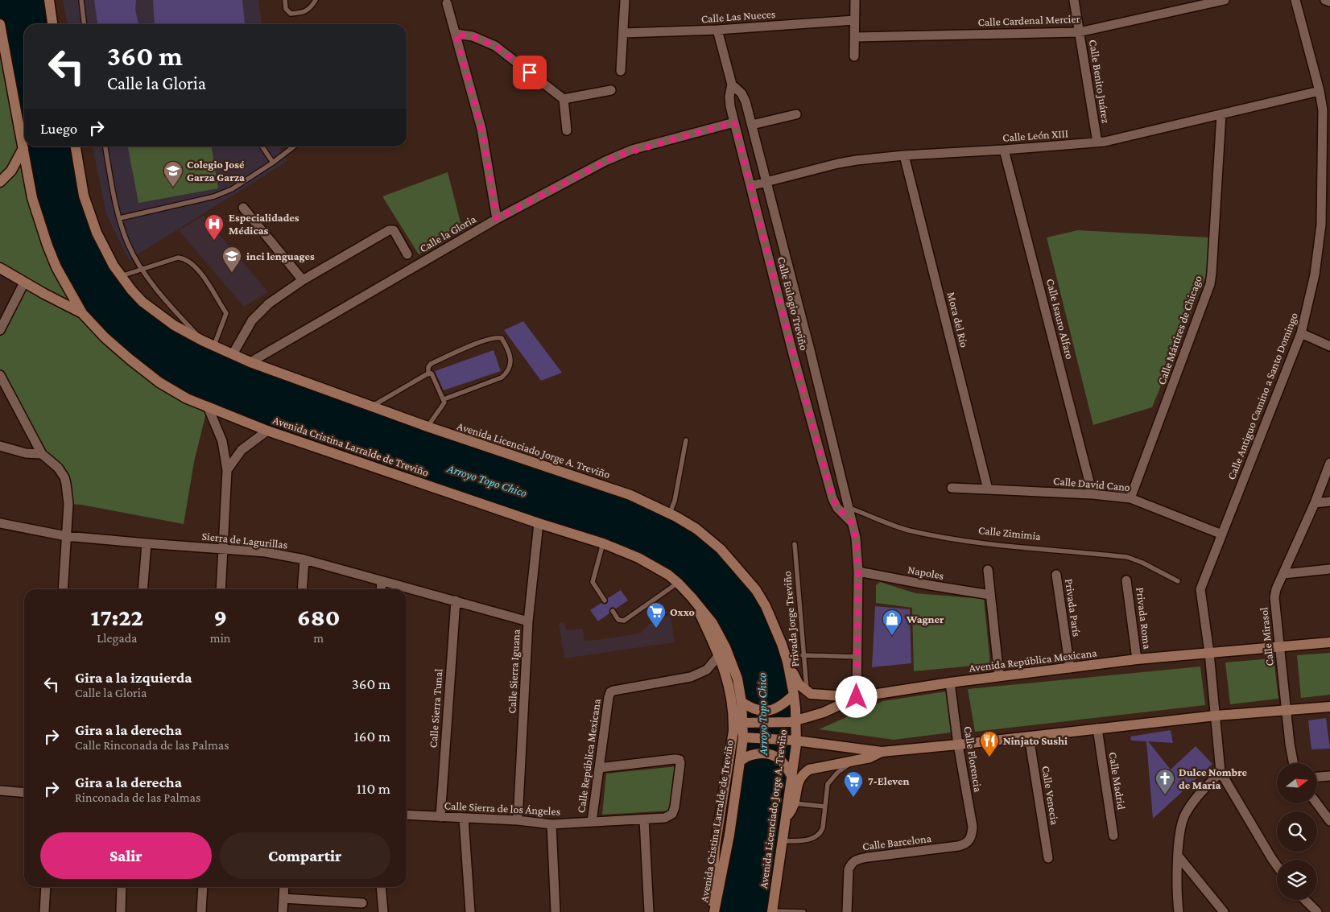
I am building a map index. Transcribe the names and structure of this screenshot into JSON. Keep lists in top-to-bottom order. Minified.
{"streets":{"main road":["Avenida Cristina Larralde de Treviño","Avenida Licenciado Jorge A. Treviño","Avenida República Mexicana"],"street":["Calle Las Nueces","Calle Cardenal Mercier","Calle Benito Juárez","Calle León XIII","Calle la Gloria","Calle Eulogio Treviño","Calle Isauro Alfaro","Mora del Río","Calle Mártires de Chicago","Calle Antiguo Camino a Santo Domingo","Calle David Cano","Sierra de Lagurillas","Napoles","Privada París","Privada Roma","Calle Mirasol","Calle Sierra Iguana","Calle Sierra Tunal","Calle República Mexicana","Calle Florencia","Calle Madrid","Calle Venecia","Calle Sierra de los Ángeles","Calle Barcelona"],"lane":["Calle Zimimia","Privada Jorge Treviño"]},"crossings":[["Calle Las Nueces","Calle Eulogio Treviño"],["Calle Cardenal Mercier","Calle Benito Juárez"],["Calle Benito Juárez","Calle León XIII"],["Calle León XIII","Calle Eulogio Treviño"],["Calle León XIII","Calle Isauro Alfaro"],["Calle León XIII","Mora del Río"],["Calle León XIII","Calle Mártires de Chicago"],["Calle León XIII","Calle Antiguo Camino a Santo Domingo"],["Calle la Gloria","Calle Eulogio Treviño"],["Calle la Gloria","Avenida Licenciado Jorge A. Treviño"],["Calle Eulogio Treviño","Calle Zimimia"],["Calle Eulogio Treviño","Napoles"],["Calle Eulogio Treviño","Avenida República Mexicana"],["Calle Isauro Alfaro","Calle David Cano"],["Mora del Río","Calle David Cano"],["Calle Mártires de Chicago","Calle David Cano"],["Calle Antiguo Camino a Santo Domingo","Calle David Cano"],["Calle Antiguo Camino a Santo Domingo","Avenida República Mexicana"],["Avenida Cristina Larralde de Treviño","Avenida República Mexicana"],["Avenida Cristina Larralde de Treviño","Calle Sierra Iguana"],["Avenida Licenciado Jorge A. Treviño","Avenida República Mexicana"],["Sierra de Lagurillas","Calle Sierra Iguana"],["Sierra de Lagurillas","Calle Sierra Tunal"],["Privada París","Avenida República Mexicana"],["Privada Roma","Avenida República Mexicana"],["Calle Mirasol","Avenida República Mexicana"],["Avenida República Mexicana","Calle Florencia"],["Calle Sierra Iguana","Calle Sierra de los Ángeles"],["Calle Sierra Tunal","Calle Sierra de los Ángeles"],["Calle República Mexicana","Calle Sierra de los Ángeles"],["Calle Florencia","Calle Barcelona"]],"water":["Arroyo Topo Chico"],"places":{"school or university":["Colegio José Garza Garza","inci lenguages"],"hospital":["Especialidades Médicas"],"supermarket":["Oxxo","7-Eleven"],"shop":["Wagner"],"restaurant":["Ninjato Sushi"],"church":["Dulce Nombre de Maria"]},"north":"right","page":{"turn":["360 m","Calle la Gloria"],"then":"Luego","eta":["17:22","Llegada","9","min","680","m"],"list":[{"name":"Gira a la izquierda","note":"Calle la Gloria","value":"360 m"},{"name":"Gira a la derecha","note":"Calle Rinconada de las Palmas","value":"160 m"},{"name":"Gira a la derecha","note":"Rinconada de las Palmas","value":"110 m"}],"buttons":["Salir","Compartir"]}}
